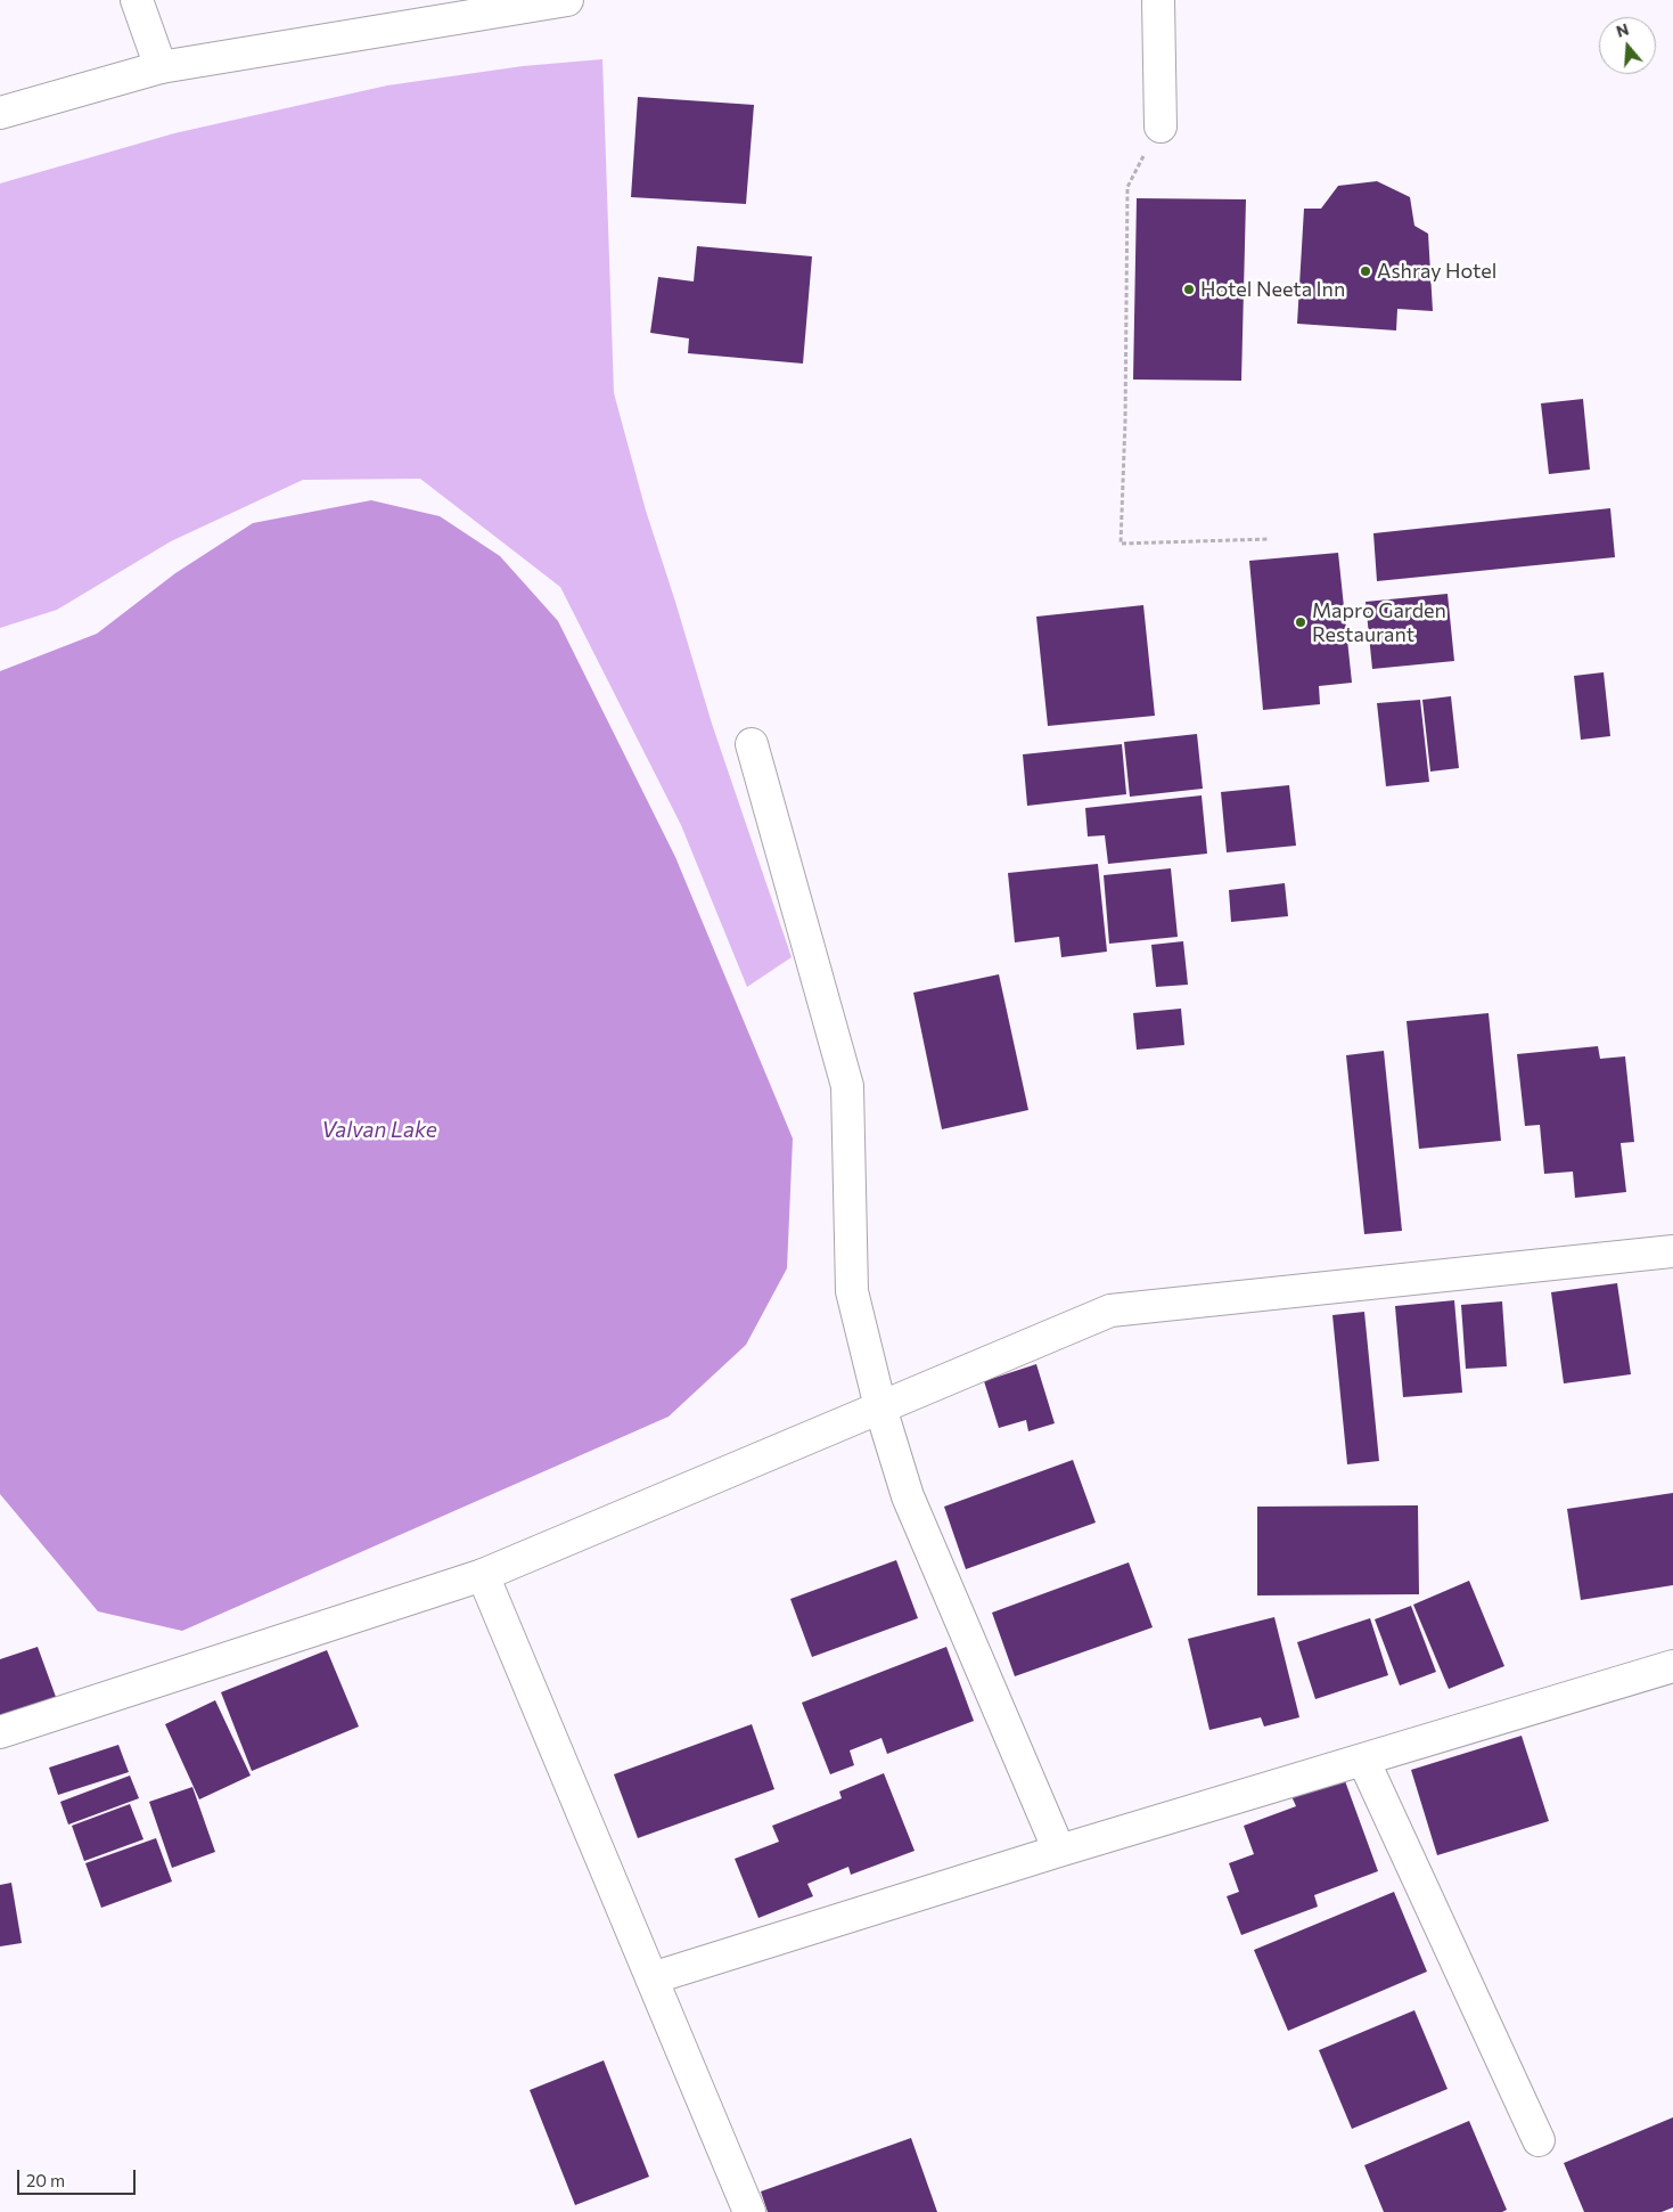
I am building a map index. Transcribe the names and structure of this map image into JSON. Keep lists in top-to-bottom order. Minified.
{"water":["Valvan Lake"],"places":["Ashray Hotel","Hotel Neeta Inn","Mapro Garden Restaurant"],"scale_bar":"20 m","north":"top"}
